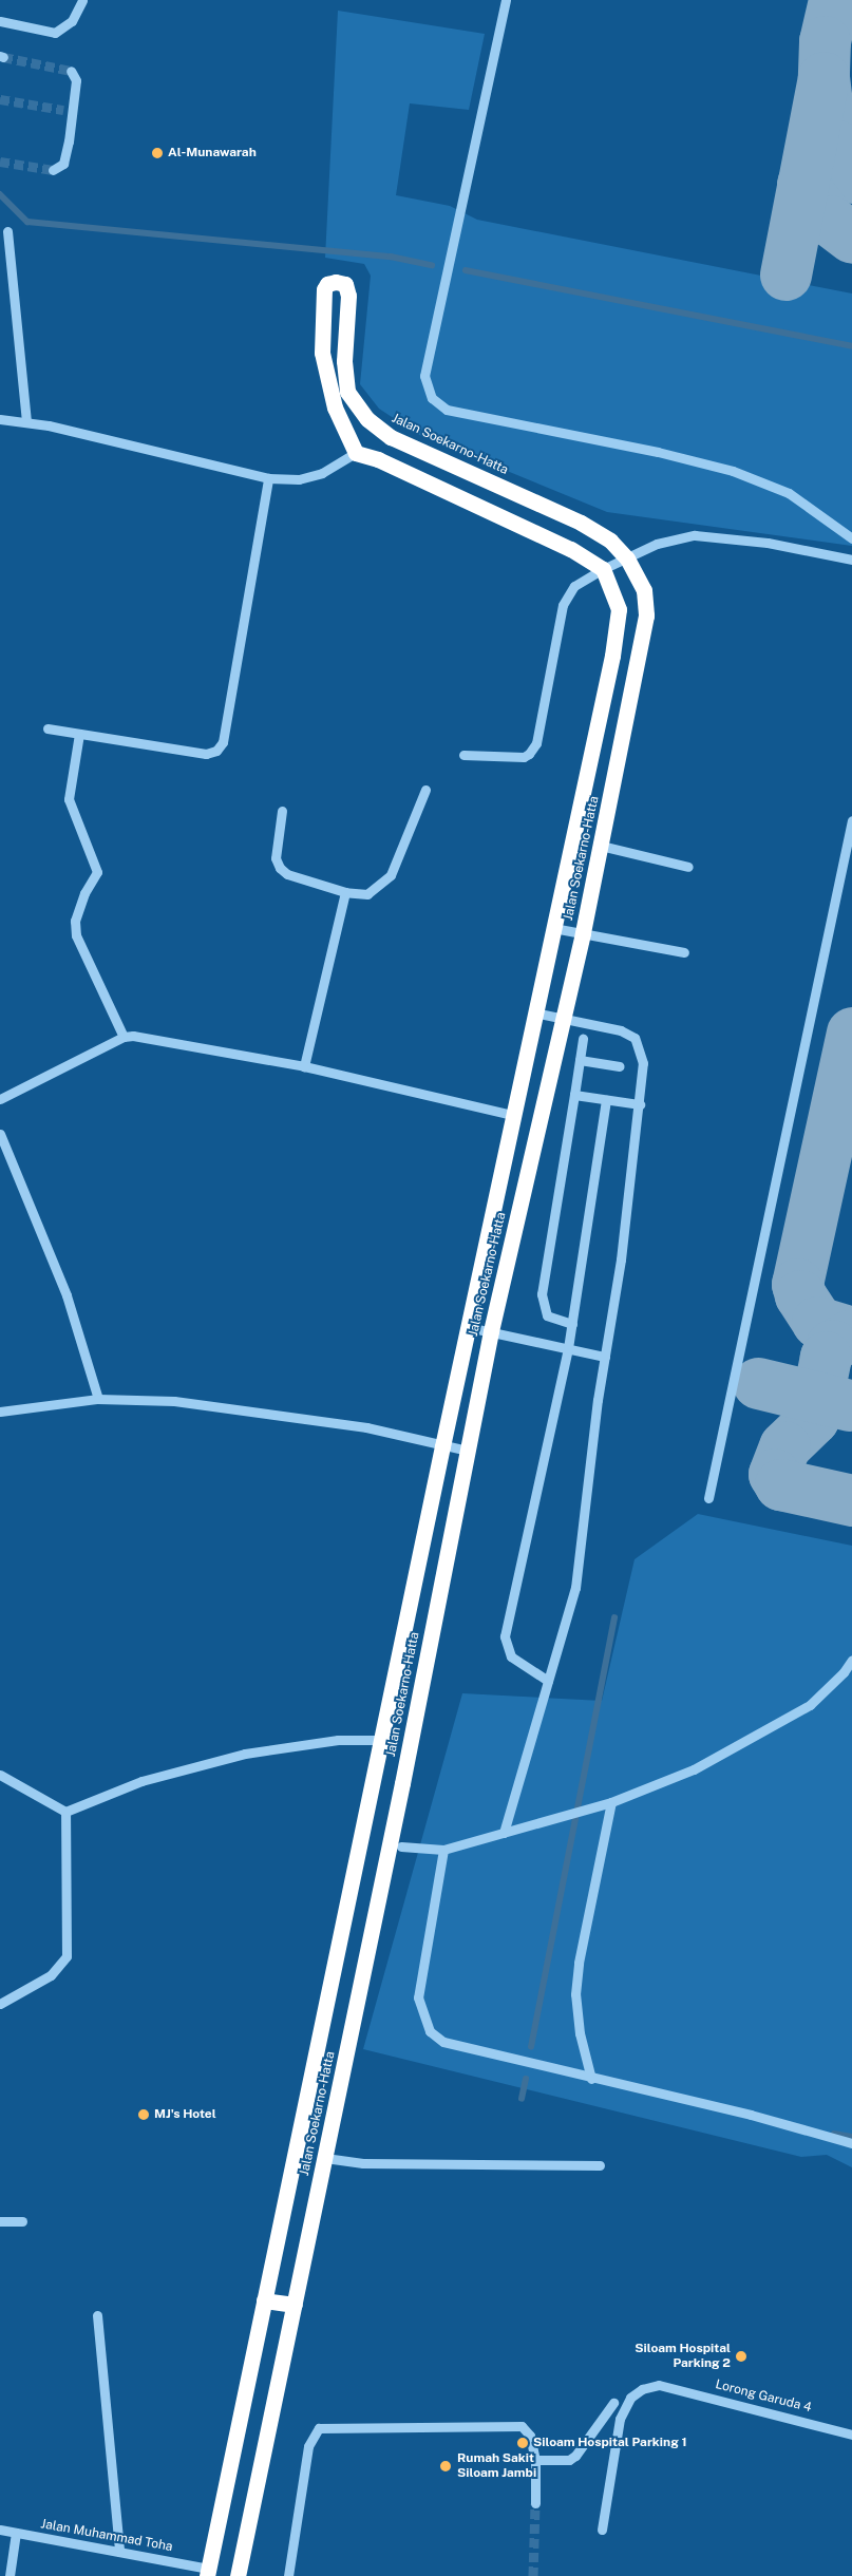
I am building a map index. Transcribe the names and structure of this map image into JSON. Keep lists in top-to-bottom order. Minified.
{"streets":{"highway":["Jalan Soekarno-Hatta"],"street":["Lorong Garuda 4","Jalan Muhammad Toha"]},"crossings":[["Jalan Soekarno-Hatta","Jalan Muhammad Toha"]],"places":["Al-Munawarah","MJ's Hotel","Siloam Hospital Parking 2","Siloam Hospital Parking 1","Rumah Sakit Siloam Jambi"]}
